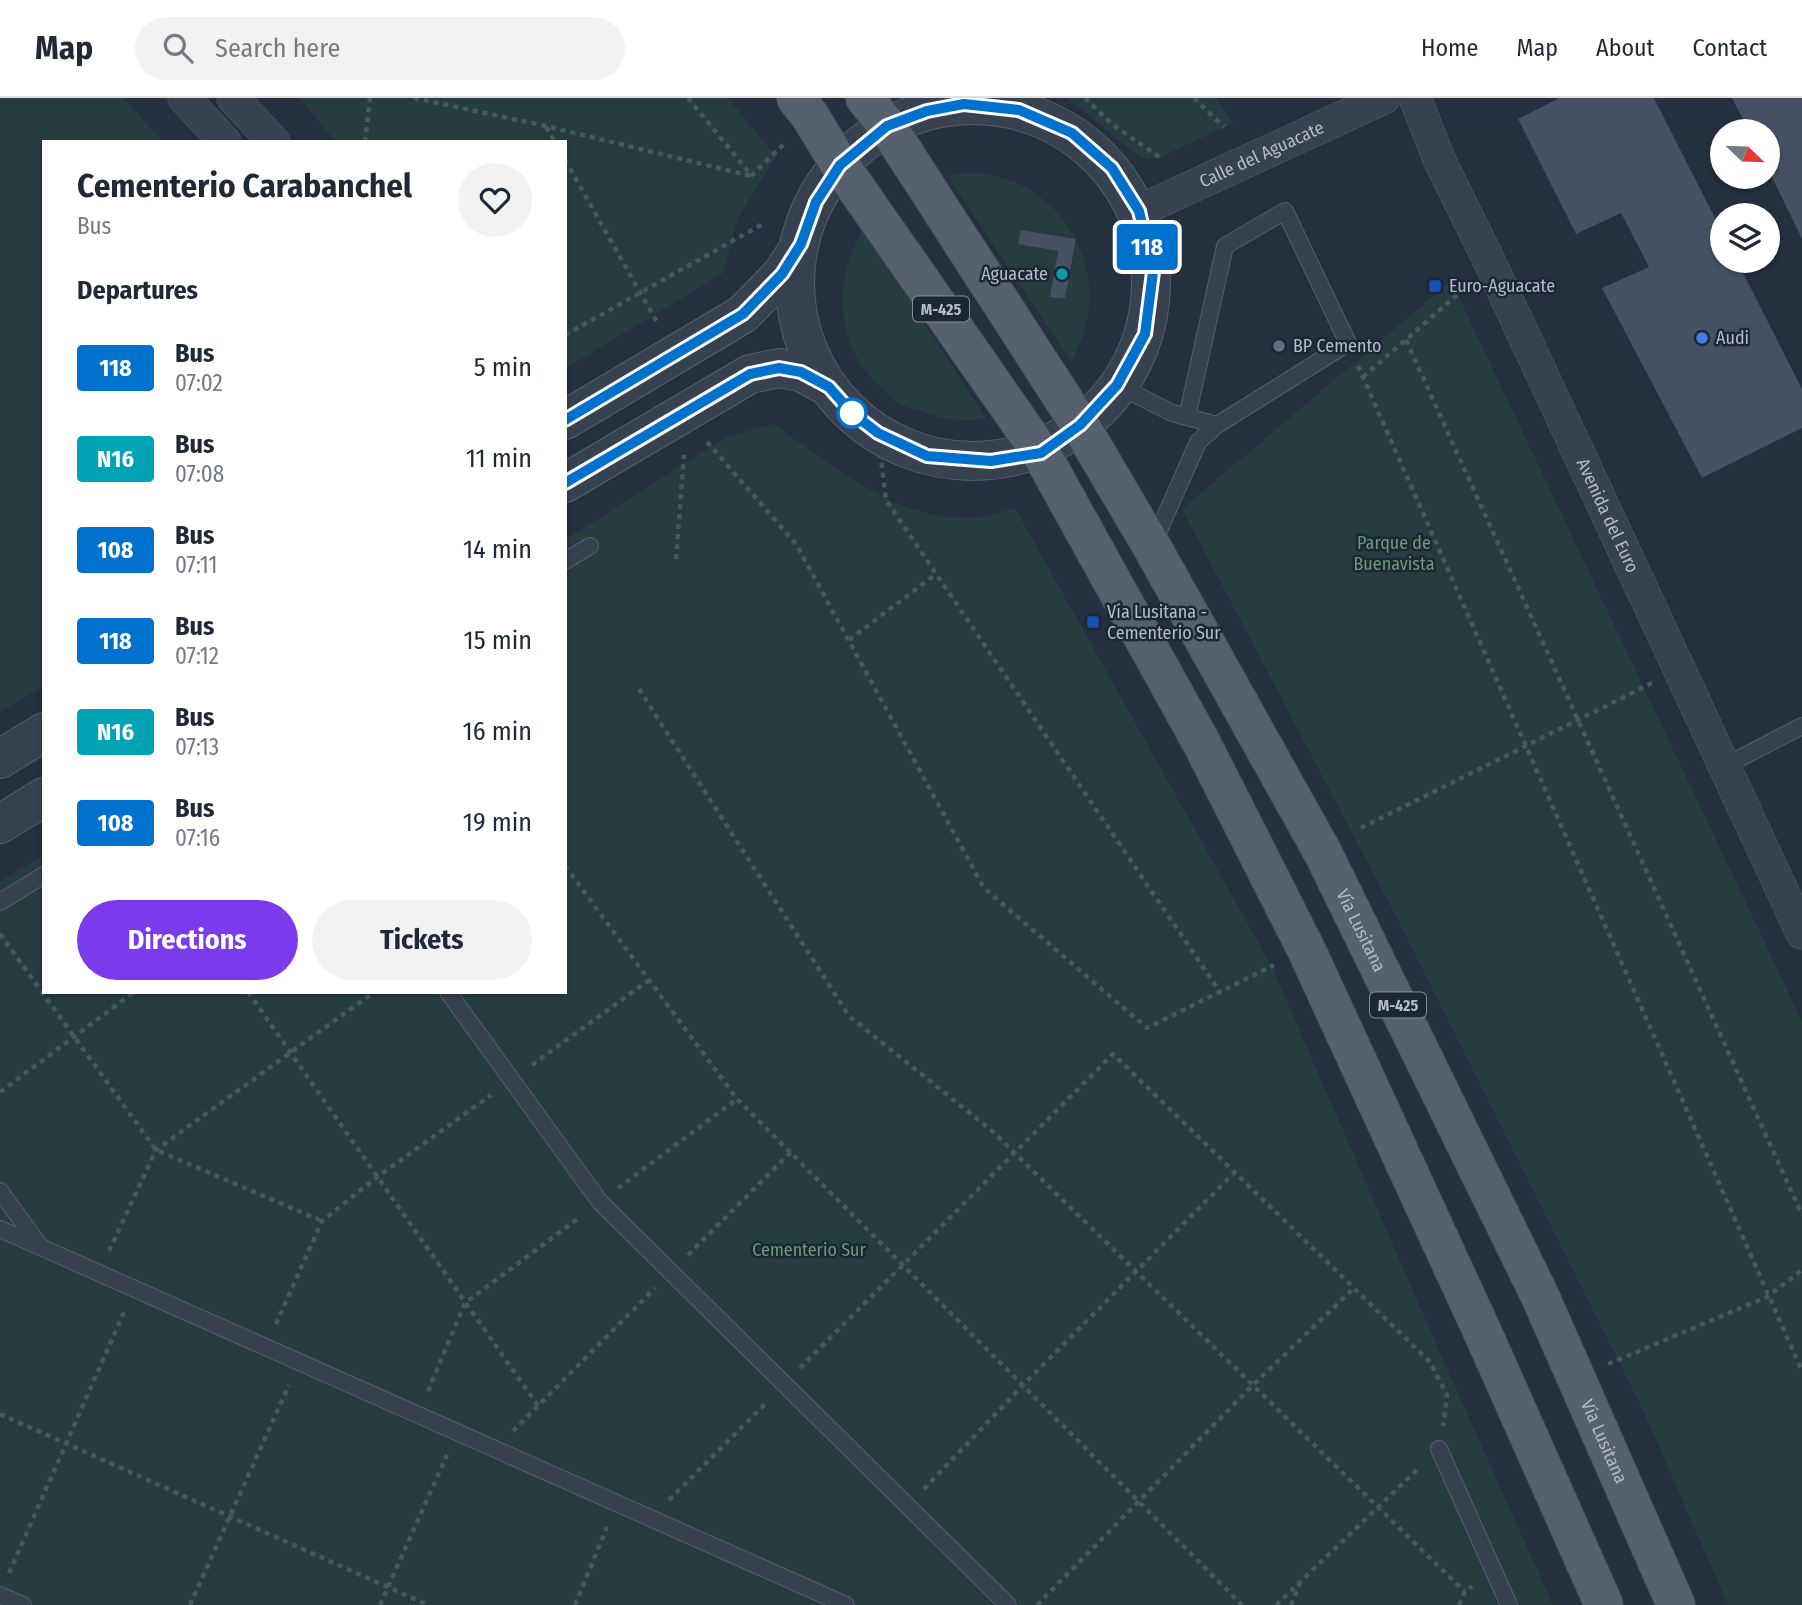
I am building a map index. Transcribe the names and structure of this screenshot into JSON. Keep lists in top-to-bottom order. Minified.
{"streets":{"main road":["M-425","Vía Lusitana"],"street":["Calle del Aguacate","Avenida del Euro"]},"crossings":[["M-425","Vía Lusitana"]],"parks":["Parque de Buenavista","Cementerio Sur"],"places":{"other":["Aguacate","Audi","BP Cemento"],"transit":["Euro-Aguacate","Vía Lusitana - Cementerio Sur"]},"lines":["bus line 118"],"north":"bottom right","page":{"header":"Map","search":"Search here","nav":["Home","Map","About","Contact"],"on_map":"118","heading":[["Cementerio Carabanchel","Bus"],"Departures"],"list":[{"mark":"118","name":"Bus","note":"07:02","value":"5 min"},{"mark":"N16","name":"Bus","note":"07:08","value":"11 min"},{"mark":"108","name":"Bus","note":"07:11","value":"14 min"},{"mark":"118","name":"Bus","note":"07:12","value":"15 min"},{"mark":"N16","name":"Bus","note":"07:13","value":"16 min"},{"mark":"108","name":"Bus","note":"07:16","value":"19 min"}],"buttons":["Directions","Tickets"]}}
